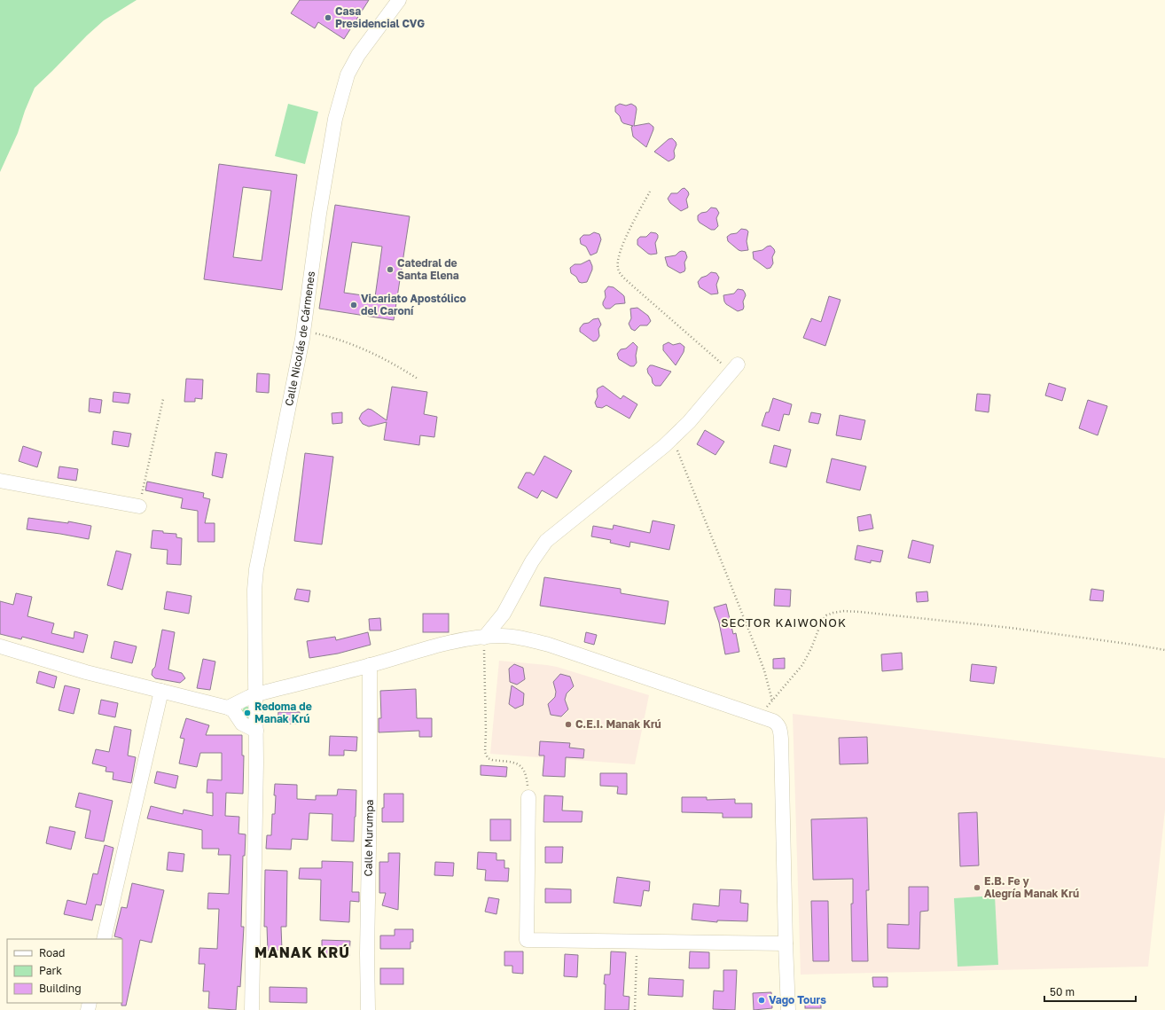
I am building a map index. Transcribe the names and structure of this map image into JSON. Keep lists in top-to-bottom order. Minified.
{"streets":{"street":["Calle Nicolás de Cármenes","Calle Murumpa"]},"districts":["SECTOR KAIWONOK","MANAK KRÚ"],"places":["Casa Presidencial CVG","Catedral de Santa Elena","Vicariato Apostólico del Caroní","Redoma de Manak Krú","C.E.I. Manak Krú","E.B. Fe y Alegría Manak Krú","Vago Tours"],"legend":["Road","Park","Building"],"scale_bar":"50 m"}
